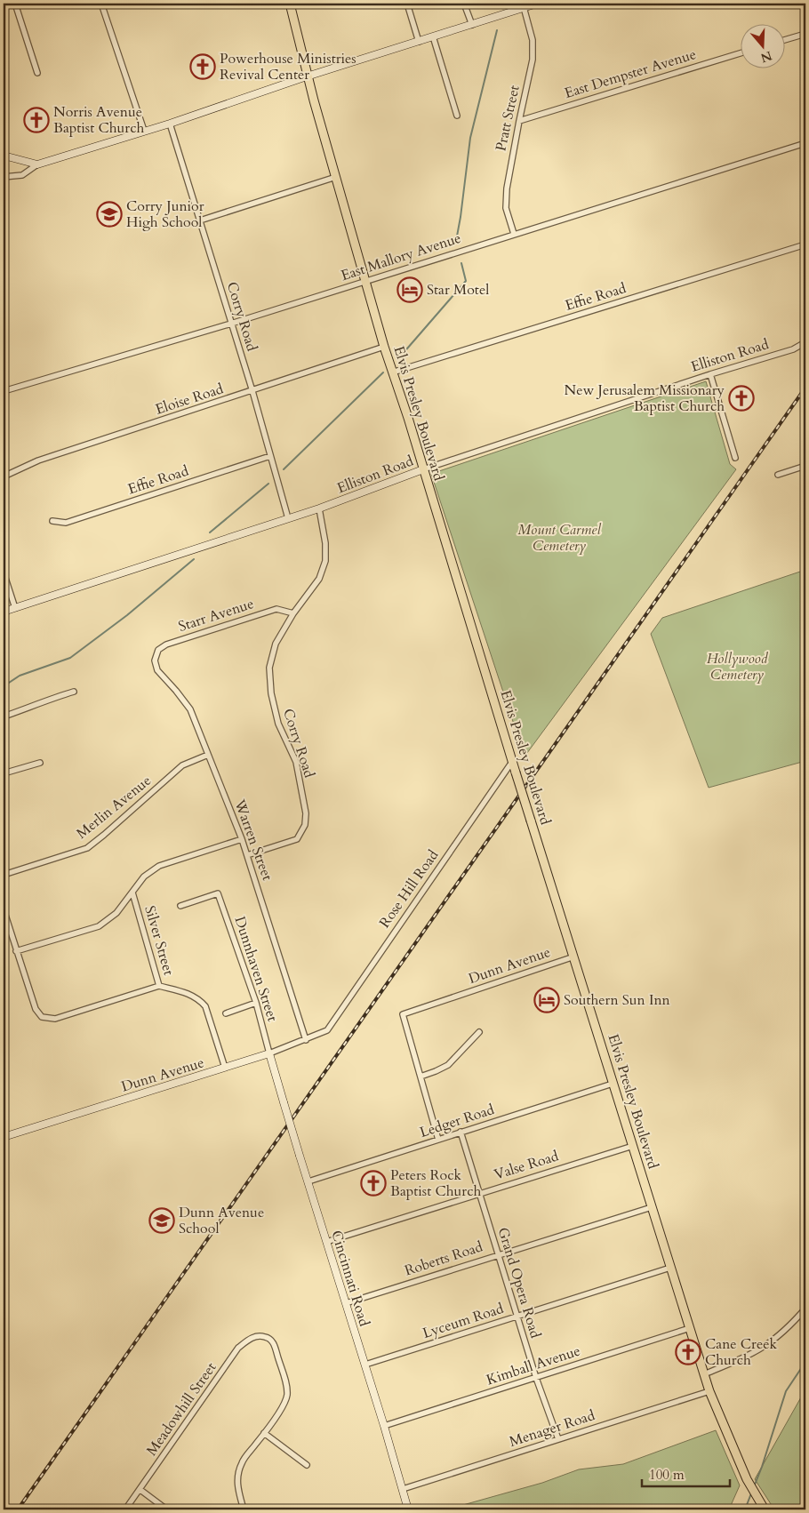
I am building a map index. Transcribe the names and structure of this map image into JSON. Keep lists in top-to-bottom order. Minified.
{"streets":{"main road":["Elliston Road","Elvis Presley Boulevard","Dunn Avenue","Cincinnati Road"],"street":["East Dempster Avenue","Pratt Street","East Mallory Avenue","Effie Road","Corry Road","Eloise Road","Starr Avenue","Merlin Avenue","Warren Street","Rose Hill Road","Silver Street","Dunnhaven Street","Ledger Road","Valse Road","Roberts Road","Grand Opera Road","Lyceum Road","Kimball Avenue","Meadowhill Street","Menager Road"]},"crossings":[["East Dempster Avenue","Pratt Street"],["Pratt Street","East Mallory Avenue"],["East Mallory Avenue","Corry Road"],["East Mallory Avenue","Elvis Presley Boulevard"],["Effie Road","Corry Road"],["Effie Road","Elvis Presley Boulevard"],["Corry Road","Elliston Road"],["Corry Road","Eloise Road"],["Corry Road","Starr Avenue"],["Corry Road","Warren Street"],["Elliston Road","Elvis Presley Boulevard"],["Eloise Road","Elvis Presley Boulevard"],["Elvis Presley Boulevard","Rose Hill Road"],["Elvis Presley Boulevard","Dunn Avenue"],["Elvis Presley Boulevard","Ledger Road"],["Elvis Presley Boulevard","Valse Road"],["Elvis Presley Boulevard","Roberts Road"],["Elvis Presley Boulevard","Lyceum Road"],["Elvis Presley Boulevard","Kimball Avenue"],["Elvis Presley Boulevard","Menager Road"],["Starr Avenue","Warren Street"],["Merlin Avenue","Warren Street"],["Warren Street","Dunn Avenue"],["Rose Hill Road","Dunn Avenue"],["Silver Street","Dunn Avenue"],["Dunn Avenue","Dunnhaven Street"],["Dunn Avenue","Cincinnati Road"],["Dunnhaven Street","Cincinnati Road"],["Ledger Road","Cincinnati Road"],["Ledger Road","Grand Opera Road"],["Valse Road","Cincinnati Road"],["Valse Road","Grand Opera Road"],["Roberts Road","Cincinnati Road"],["Roberts Road","Grand Opera Road"],["Cincinnati Road","Lyceum Road"],["Cincinnati Road","Kimball Avenue"],["Cincinnati Road","Menager Road"],["Grand Opera Road","Lyceum Road"],["Grand Opera Road","Kimball Avenue"],["Grand Opera Road","Menager Road"]],"parks":["Mount Carmel Cemetery","Hollywood Cemetery"],"places":{"church":["Powerhouse Ministries Revival Center","Norris Avenue Baptist Church","New Jerusalem Missionary Baptist Church","Peters Rock Baptist Church","Cane Creek Church"],"school or university":["Corry Junior High School","Dunn Avenue School"],"hotel":["Star Motel","Southern Sun Inn"]},"scale_bar":"100 m","north":"bottom"}
